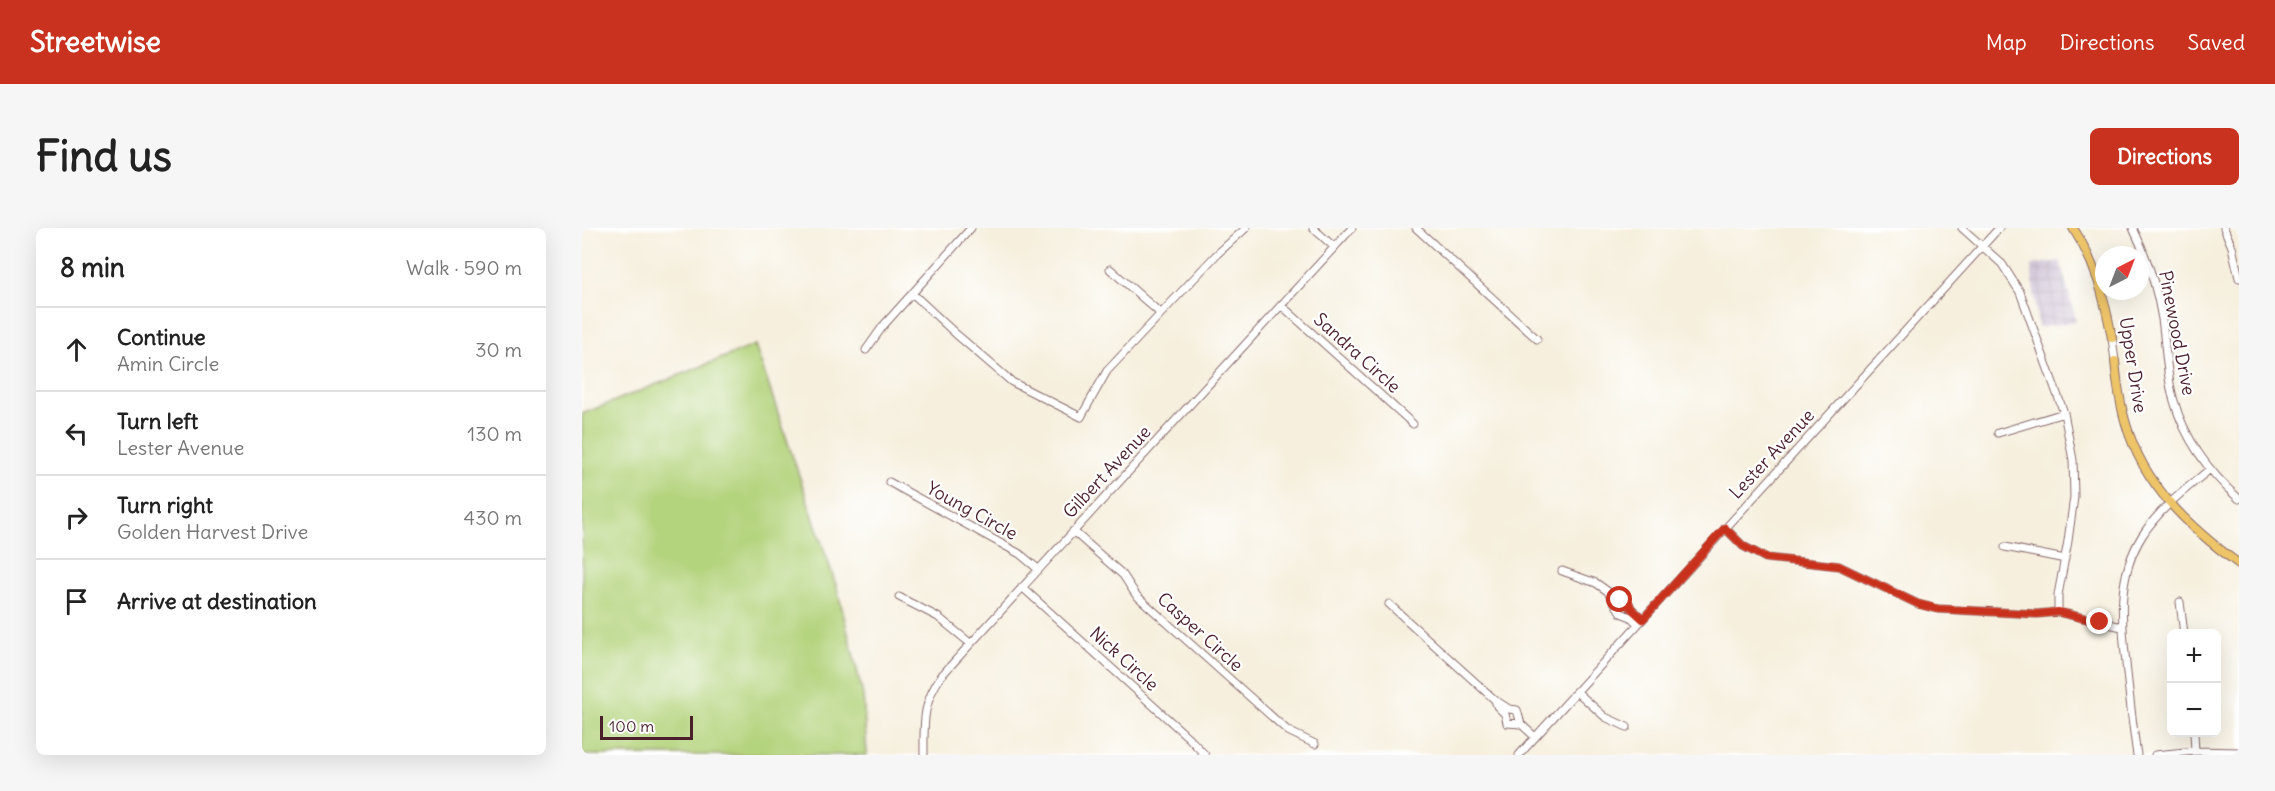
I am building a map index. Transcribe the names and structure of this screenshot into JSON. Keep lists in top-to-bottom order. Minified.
{"streets":{"main road":["Upper Drive"],"street":["Pinewood Drive","Sandra Circle","Lester Avenue","Gilbert Avenue","Young Circle","Casper Circle","Nick Circle"]},"crossings":[["Sandra Circle","Gilbert Avenue"],["Gilbert Avenue","Young Circle"],["Gilbert Avenue","Casper Circle"],["Gilbert Avenue","Nick Circle"]],"scale_bar":"100 m","north":"top right","page":{"header":"Streetwise","nav":["Map","Directions","Saved"],"buttons":"Directions","title":"Find us","heading":["8 min","Walk · 590 m"],"list":[["Continue","Amin Circle","30 m"],["Turn left","Lester Avenue","130 m"],["Turn right","Golden Harvest Drive","430 m"],"Arrive at destination"],"map_buttons":["+","−"],"scale":"100 m"}}
